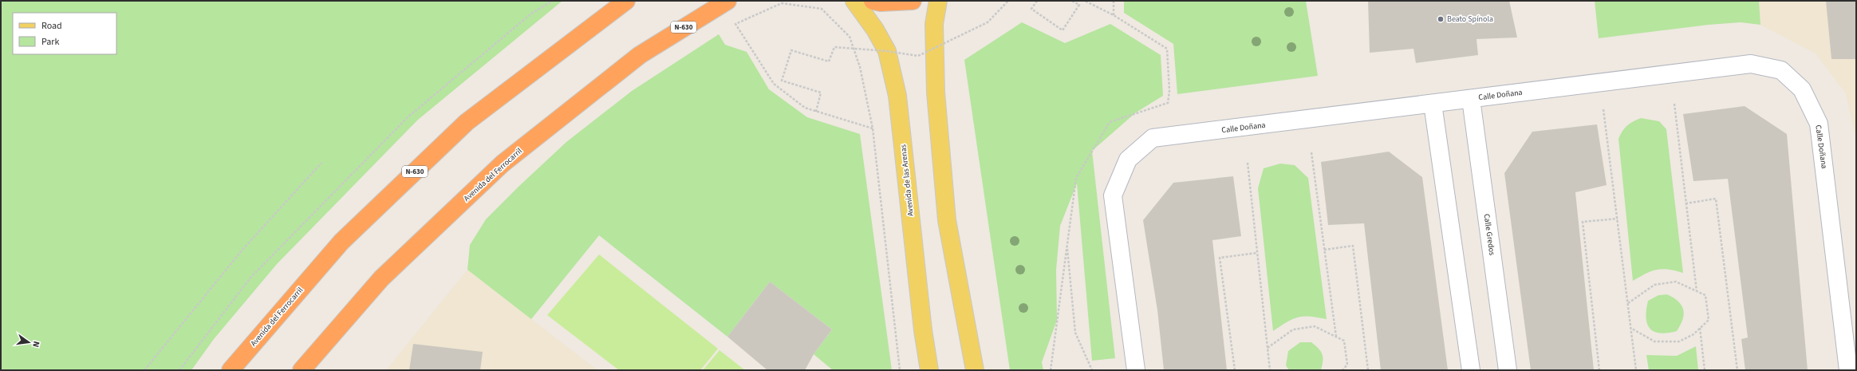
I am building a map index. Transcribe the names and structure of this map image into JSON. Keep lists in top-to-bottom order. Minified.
{"streets":{"highway":["N-630","Avenida del Ferrocarril"],"main road":["Avenida de las Arenas"],"street":["Calle Doñana","Calle Gredos"]},"crossings":[["Calle Doñana","Calle Gredos"]],"places":["Beato Spínola"],"legend":["Road","Park"],"north":"right"}
